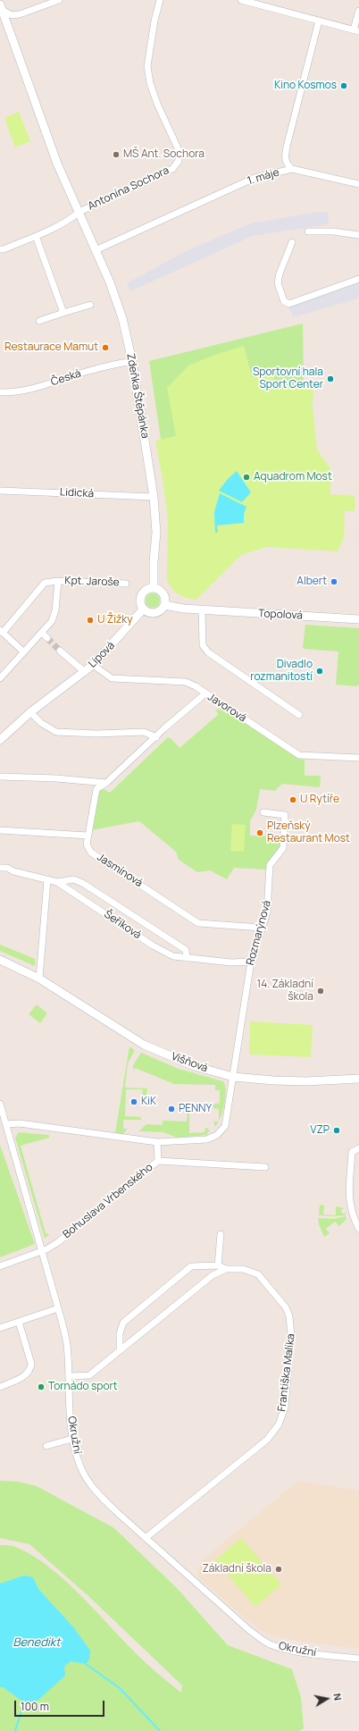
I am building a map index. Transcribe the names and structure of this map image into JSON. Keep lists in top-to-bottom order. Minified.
{"streets":{"street":["1. máje","Antonína Sochora","Česká","Zdeňka Štěpánka","Lidická","Kpt. Jaroše","Topolová","Lipová","Javorová","Jasmínová","Šeříková","Rozmarýnová","Višňová","Bohuslava Vrbenského","Františka Malíka","Okružní"]},"crossings":[["1. máje","Zdeňka Štěpánka"],["Antonína Sochora","Zdeňka Štěpánka"],["Česká","Zdeňka Štěpánka"],["Zdeňka Štěpánka","Lidická"],["Zdeňka Štěpánka","Topolová"],["Zdeňka Štěpánka","Lipová"],["Topolová","Lipová"],["Lipová","Javorová"],["Javorová","Jasmínová"],["Jasmínová","Rozmarýnová"],["Šeříková","Rozmarýnová"],["Rozmarýnová","Višňová"],["Rozmarýnová","Okružní"],["Bohuslava Vrbenského","Okružní"],["Františka Malíka","Okružní"]],"water":["Benedikt"],"places":["Kino Kosmos","MŠ Ant. Sochora","Restaurace Mamut","Sportovní hala Sport Center","Aquadrom Most","Albert","U Žižky","Divadlo rozmanitostí","U Rytíře","Plzeňský Restaurant Most","14. Základní škola","KiK","PENNY","VZP","Tornádo sport","Základní škola"],"scale_bar":"100 m","north":"right"}
